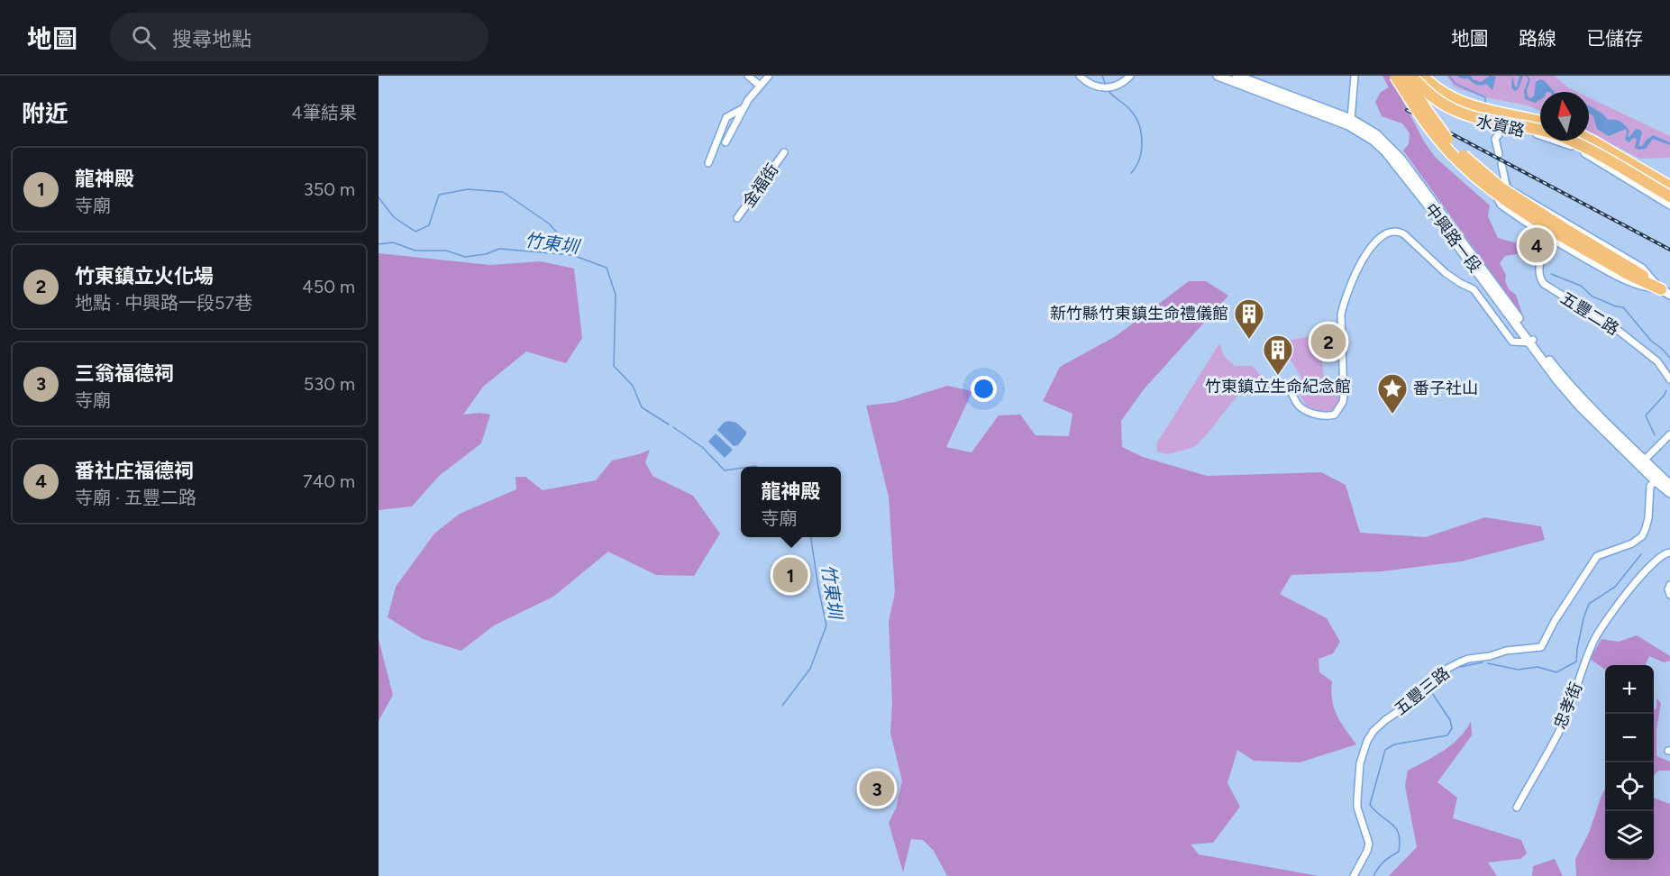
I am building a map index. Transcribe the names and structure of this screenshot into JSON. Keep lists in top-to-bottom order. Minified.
{"streets":{"main road":["中興路一段"],"street":["水資路","金福街","五豐二路","五豐三路","忠孝街"]},"water":["竹東圳"],"places":{"building":["新竹縣竹東鎮生命禮儀館","竹東鎮立生命紀念館"],"place":["番子社山"]},"north":"top","page":{"header":"地圖","search":"搜尋地點","nav":["地圖","路線","已儲存"],"heading":["附近","4筆結果"],"list":[{"mark":"1","name":"龍神殿","note":"寺廟","value":"350 m"},{"mark":"2","name":"竹東鎮立火化場","note":"地點 · 中興路一段57巷","value":"450 m"},{"mark":"3","name":"三翁福德祠","note":"寺廟","value":"530 m"},{"mark":"4","name":"番社庄福德祠","note":"寺廟 · 五豐二路","value":"740 m"}],"pins":["4","2","1","3"],"popup":["龍神殿","寺廟"],"map_buttons":["+","−"]}}
